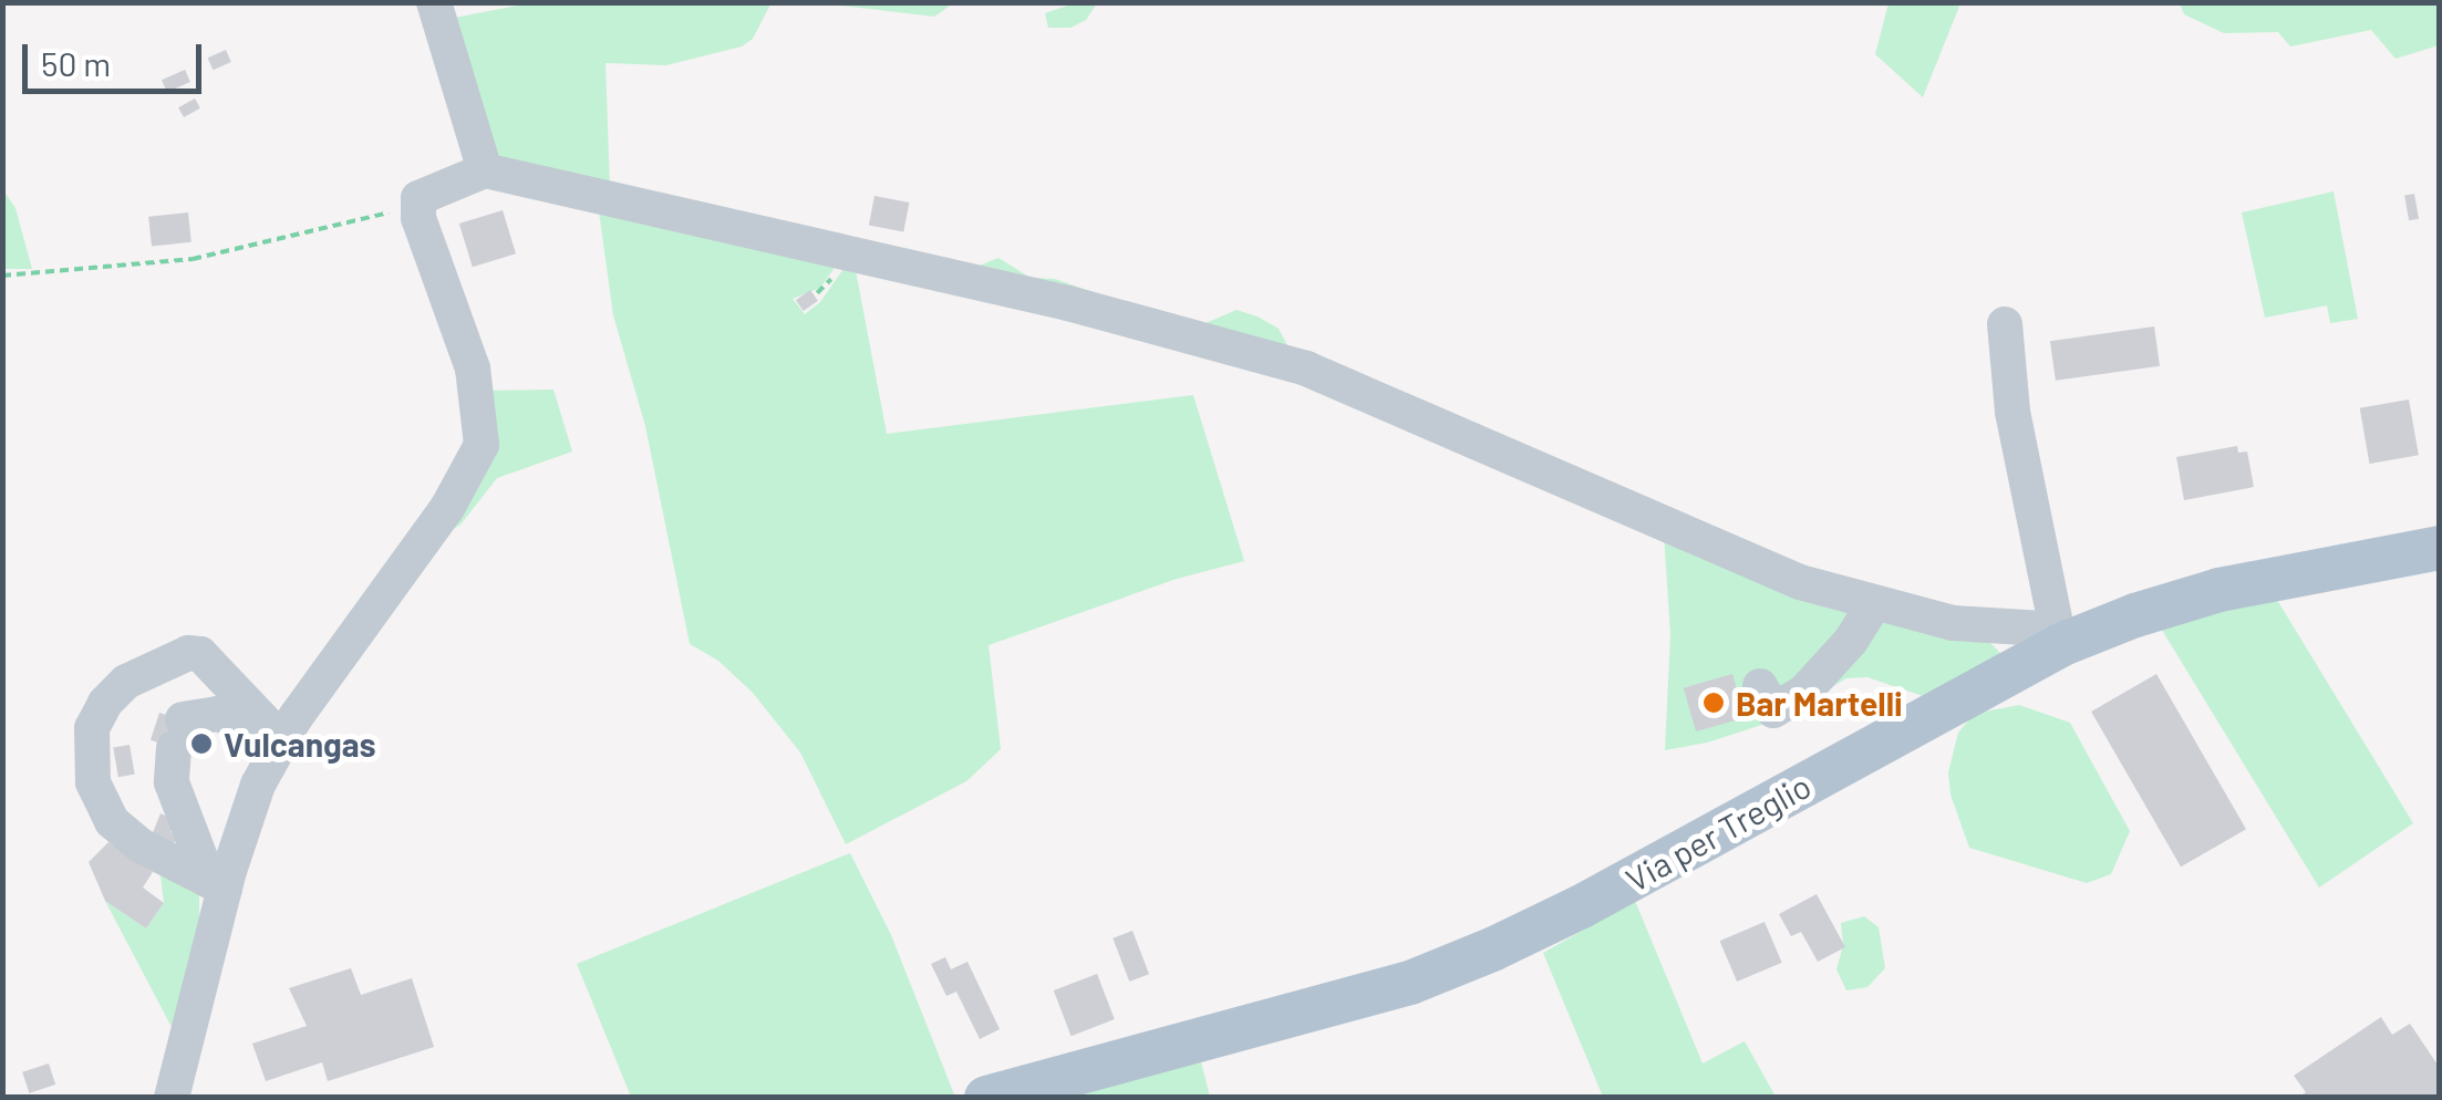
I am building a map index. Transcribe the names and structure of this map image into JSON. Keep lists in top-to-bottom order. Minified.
{"streets":{"main road":["Via per Treglio"]},"places":["Bar Martelli","Vulcangas"],"scale_bar":"50 m"}
